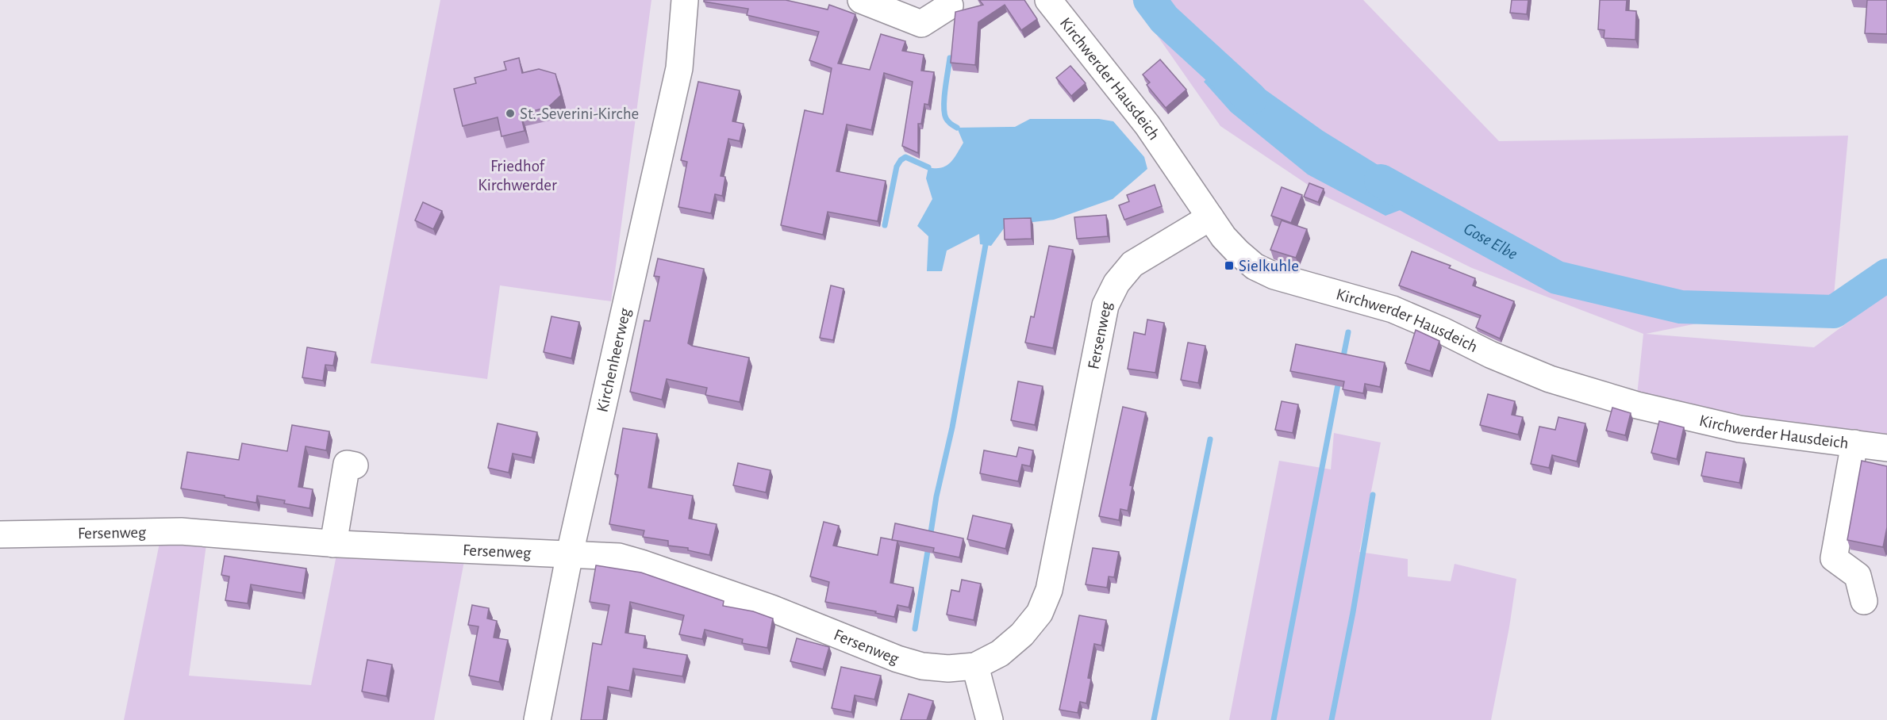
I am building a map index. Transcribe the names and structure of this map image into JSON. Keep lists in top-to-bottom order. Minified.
{"streets":{"street":["Kirchwerder Hausdeich","Fersenweg","Kirchenheerweg"]},"crossings":[["Kirchwerder Hausdeich","Fersenweg"],["Fersenweg","Kirchenheerweg"]],"water":["Gose Elbe"],"parks":["Friedhof Kirchwerder"],"places":{"other":["St.-Severini-Kirche"],"transit":["Sielkuhle"]}}
